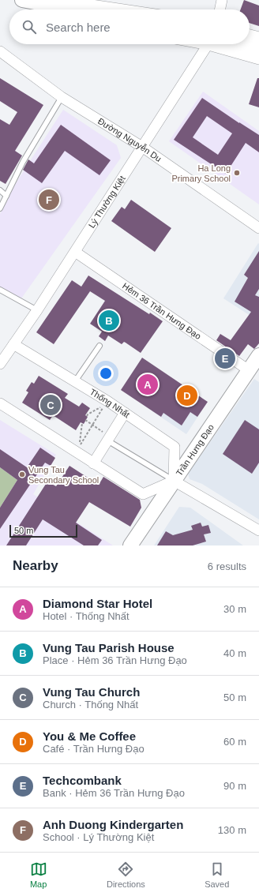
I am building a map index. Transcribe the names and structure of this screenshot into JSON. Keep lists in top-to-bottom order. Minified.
{"streets":{"main road":["Trần Hưng Đạo"],"street":["Đường Nguyễn Du","Lý Thường Kiệt","Hẻm 36 Trần Hưng Đạo","Thống Nhất"]},"crossings":[["Đường Nguyễn Du","Lý Thường Kiệt"],["Lý Thường Kiệt","Hẻm 36 Trần Hưng Đạo"],["Lý Thường Kiệt","Thống Nhất"],["Hẻm 36 Trần Hưng Đạo","Trần Hưng Đạo"],["Thống Nhất","Trần Hưng Đạo"]],"places":["Ha Long Primary School","Vung Tau Secondary School"],"scale_bar":"50 m","page":{"search":"Search here","pins":["F","B","E","A","D","C"],"scale":"50 m","heading":["Nearby","6 results"],"list":[{"mark":"A","name":"Diamond Star Hotel","note":"Hotel · Thống Nhất","value":"30 m"},{"mark":"B","name":"Vung Tau Parish House","note":"Place · Hẻm 36 Trần Hưng Đạo","value":"40 m"},{"mark":"C","name":"Vung Tau Church","note":"Church · Thống Nhất","value":"50 m"},{"mark":"D","name":"You & Me Coffee","note":"Café · Trần Hưng Đạo","value":"60 m"},{"mark":"E","name":"Techcombank","note":"Bank · Hẻm 36 Trần Hưng Đạo","value":"90 m"},{"mark":"F","name":"Anh Duong Kindergarten","note":"School · Lý Thường Kiệt","value":"130 m"}],"nav":["Map","Directions","Saved"]}}
